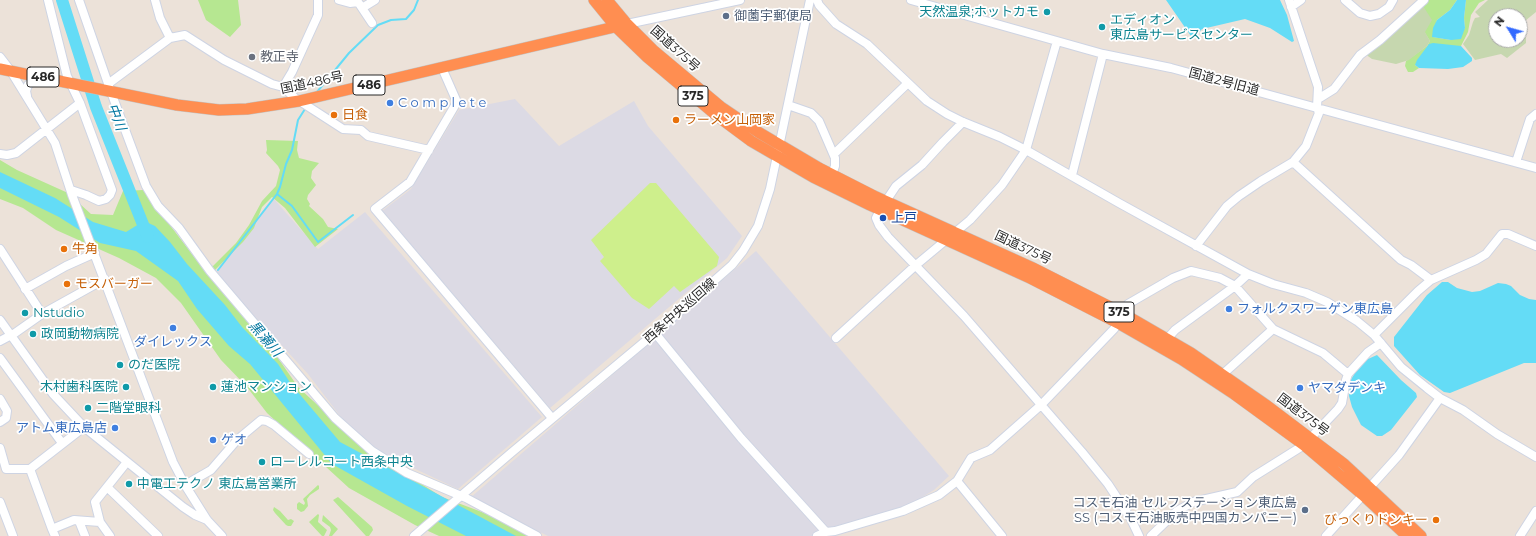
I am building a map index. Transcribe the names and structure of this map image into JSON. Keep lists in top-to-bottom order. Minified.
{"streets":{"highway":["国道375号","486","国道486号","375"],"street":["国道2号旧道","西条中央巡回線"]},"crossings":[["国道375号","国道486号"],["国道375号","西条中央巡回線"]],"water":["中川","黒瀬川"],"places":["天然温泉;ホットカモ","御薗宇郵便局","エディオン 東広島サービスセンター","教正寺","C o m p l e t e","日食","ラーメン山岡家","上戸","牛角","モスバーガー","フォルクスワーゲン東広島","Nstudio","ダイレックス","政岡動物病院","のだ医院","木村歯科医院","蓮池マンション","ヤマダデンキ","二階堂眼科","アトム東広島店","ゲオ","ローレルコート西条中央","中電工テクノ 東広島営業所","コスモ石油 セルフステーション東広島 SS (コスモ石油販売中四国カンパニー)","びっくりドンキー"],"north":"top left"}
